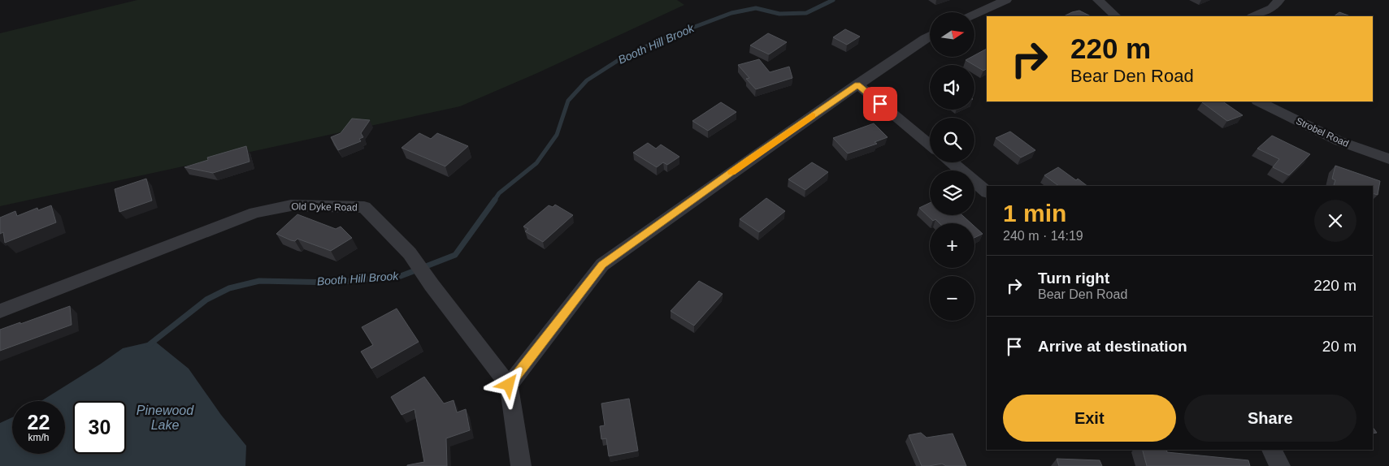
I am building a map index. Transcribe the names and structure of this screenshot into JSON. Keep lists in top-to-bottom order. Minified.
{"streets":{"street":["Strobel Road","Old Dyke Road"]},"water":["Booth Hill Brook","Pinewood Lake"],"north":"right","page":{"map_buttons":["+","−"],"turn":["220 m","Bear Den Road"],"heading":["1 min","240 m · 14:19"],"list":[{"name":"Turn right","note":"Bear Den Road","value":"220 m"},{"name":"Arrive at destination","value":"20 m"}],"buttons":["Exit","Share"],"speed":"22 km/h","limit":"30"}}
